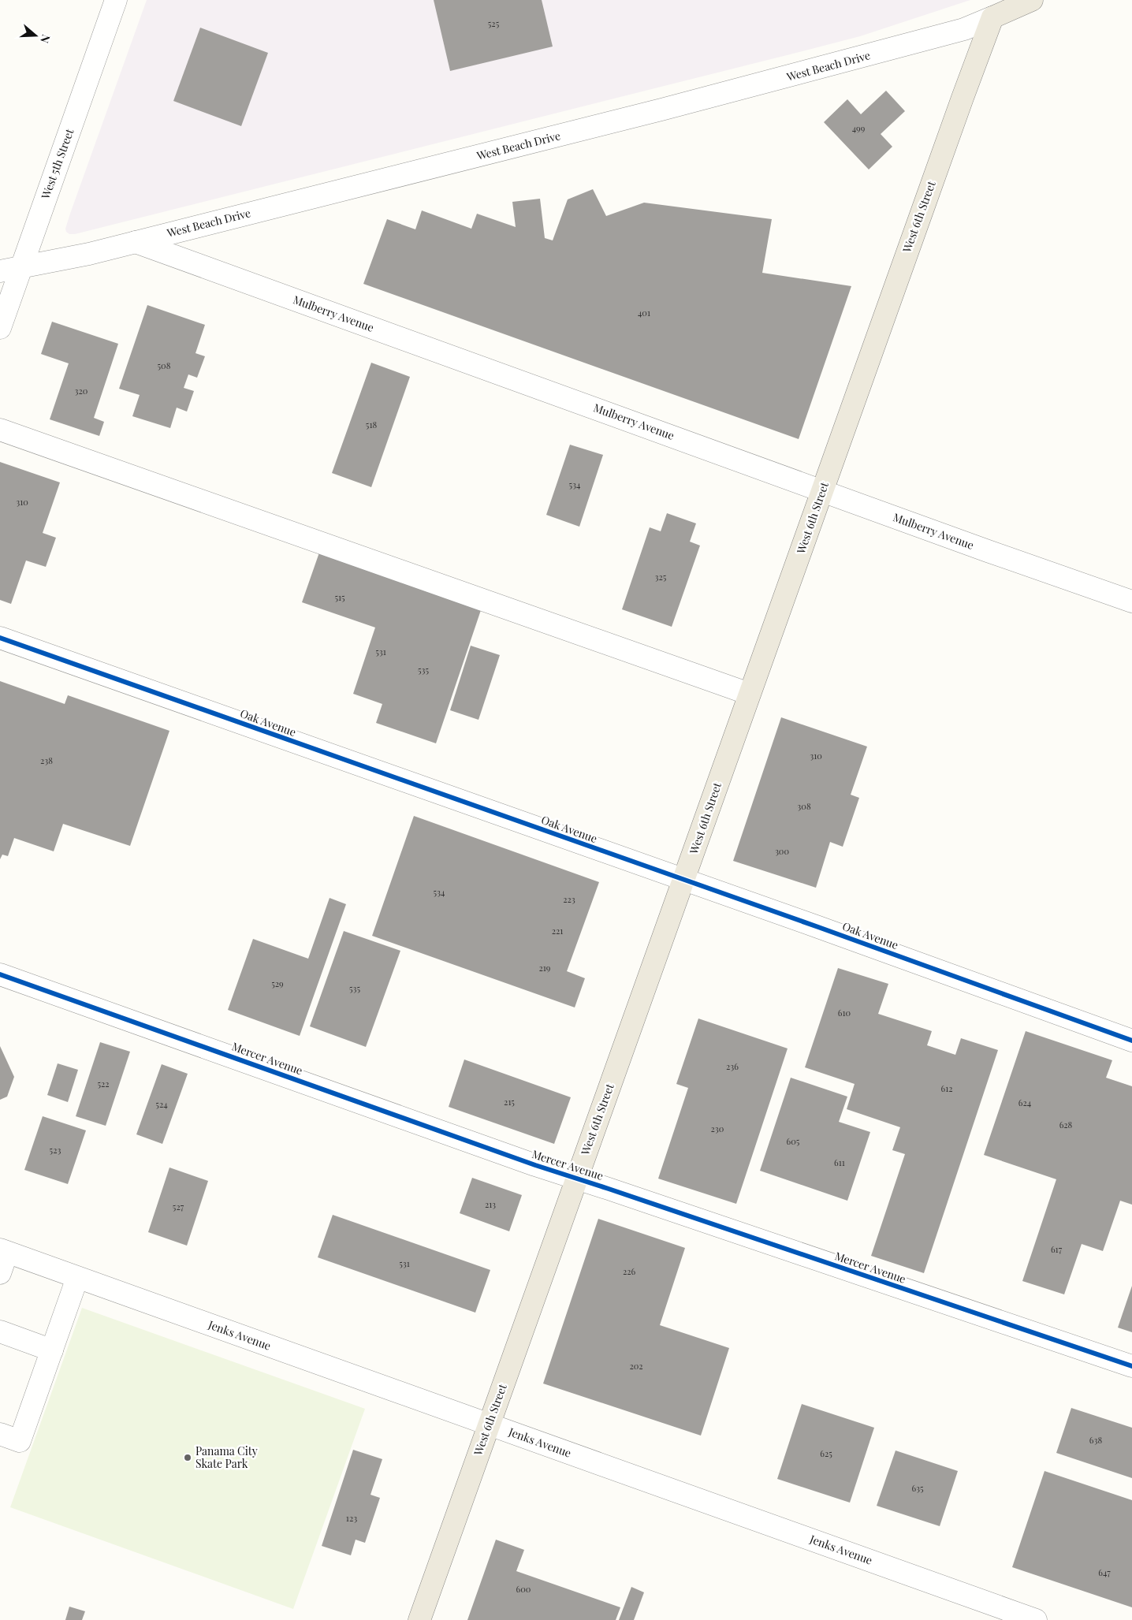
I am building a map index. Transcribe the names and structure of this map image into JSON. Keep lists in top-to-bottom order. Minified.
{"streets":{"main road":["West Beach Drive","West 6th Street"],"street":["West 5th Street","Mulberry Avenue","Oak Avenue","Mercer Avenue","Jenks Avenue"]},"crossings":[["West Beach Drive","West 5th Street"],["West Beach Drive","West 6th Street"],["West Beach Drive","Mulberry Avenue"],["West 6th Street","Mulberry Avenue"],["West 6th Street","Oak Avenue"],["West 6th Street","Mercer Avenue"],["West 6th Street","Jenks Avenue"]],"places":["Panama City Skate Park"],"house_numbers":["525","499","401","508","320","518","534","310","325","515","531","535","310","238","308","300","534","223","221","219","529","535","610","236","522","612","215","624","524","628","230","605","523","611","213","527","617","531","226","202","638","625","635","123","647","600"],"north":"right"}
